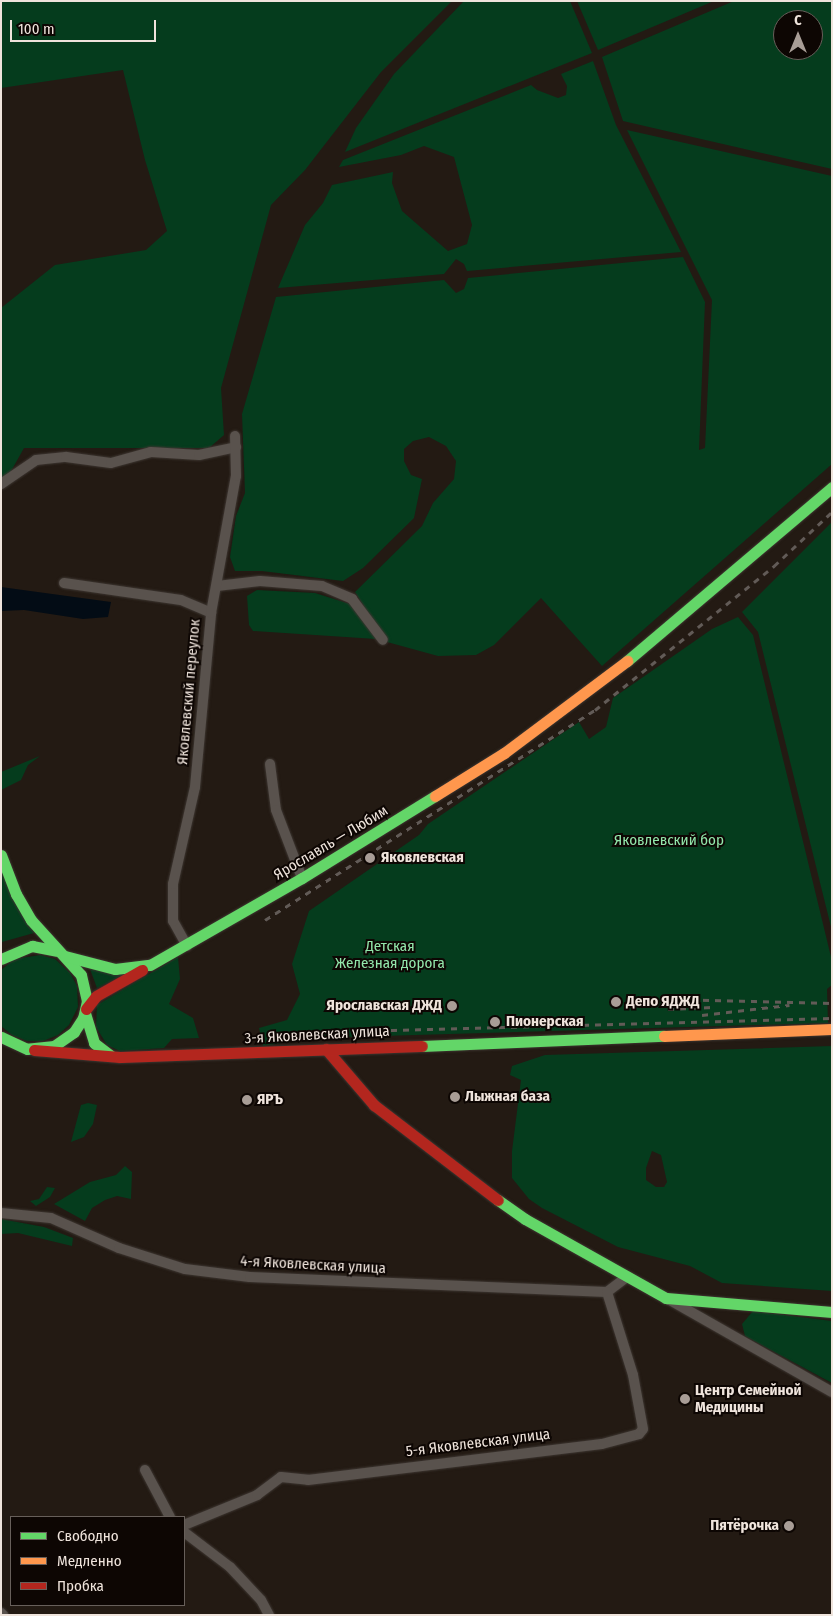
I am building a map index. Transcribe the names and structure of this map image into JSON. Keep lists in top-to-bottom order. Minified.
{"streets":{"street":["Яковлевский переулок","Ярославль — Любим","3-я Яковлевская улица","4-я Яковлевская улица","5-я Яковлевская улица"]},"crossings":[["Яковлевский переулок","Ярославль — Любим"],["Ярославль — Любим","3-я Яковлевская улица"],["4-я Яковлевская улица","5-я Яковлевская улица"]],"parks":["Яковлевский бор","Детская Железная дорога"],"places":["Яковлевская","Депо ЯДЖД","Ярославская ДЖД","Пионерская","Лыжная база","ЯРЪ","Центр Семейной Медицины","Пятёрочка"],"legend":["Свободно","Медленно","Пробка"],"scale_bar":"100 m","north":"top"}
